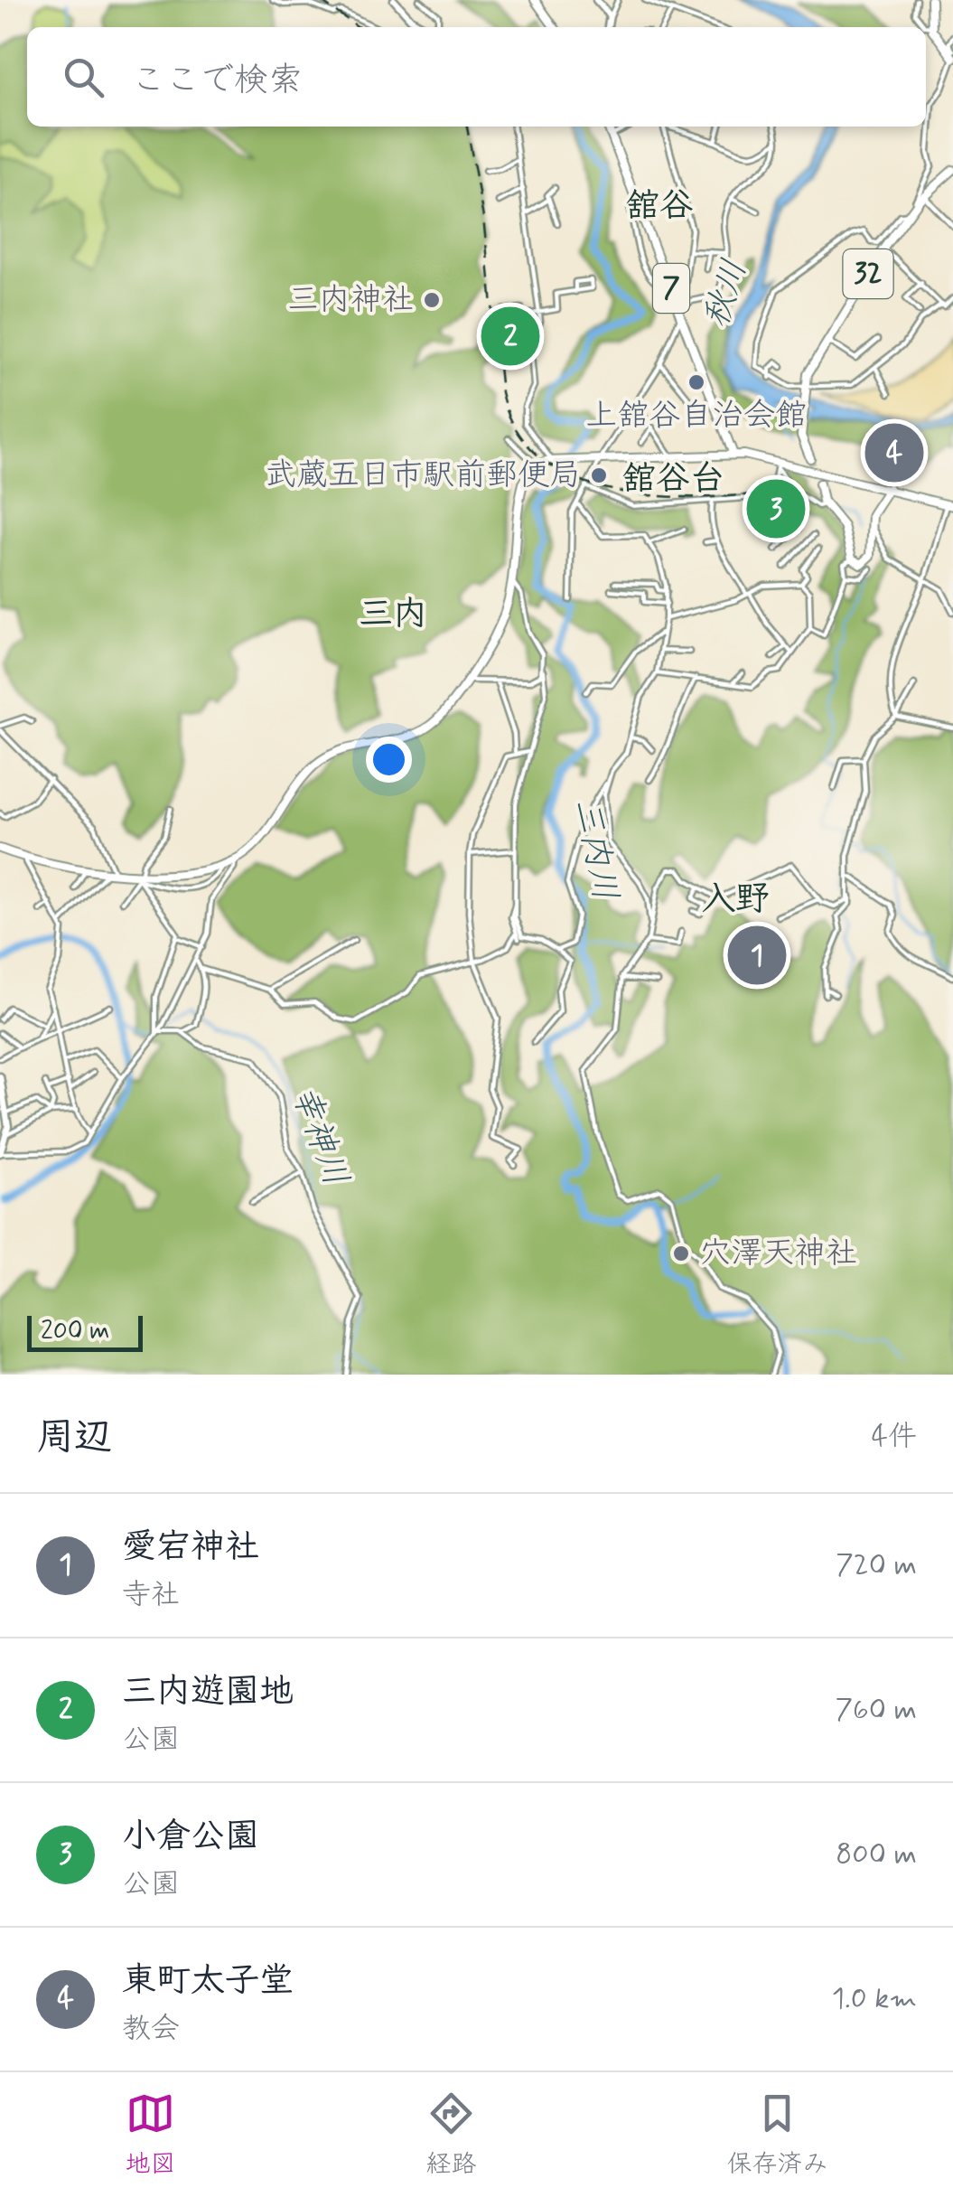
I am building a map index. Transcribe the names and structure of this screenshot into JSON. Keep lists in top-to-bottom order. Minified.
{"streets":{"main road":["32","7"]},"districts":["舘谷","舘谷台","三内","入野"],"water":["秋川","三内川","幸神川"],"places":["三内神社","上舘谷自治会館","武蔵五日市駅前郵便局","穴澤天神社"],"scale_bar":"200 m","page":{"search":"ここで検索","pins":["2","4","3","1"],"scale":"200 m","heading":["周辺","4件"],"list":[{"mark":"1","name":"愛宕神社","note":"寺社","value":"720 m"},{"mark":"2","name":"三内遊園地","note":"公園","value":"760 m"},{"mark":"3","name":"小倉公園","note":"公園","value":"800 m"},{"mark":"4","name":"東町太子堂","note":"教会","value":"1.0 km"}],"nav":["地図","経路","保存済み"]}}
